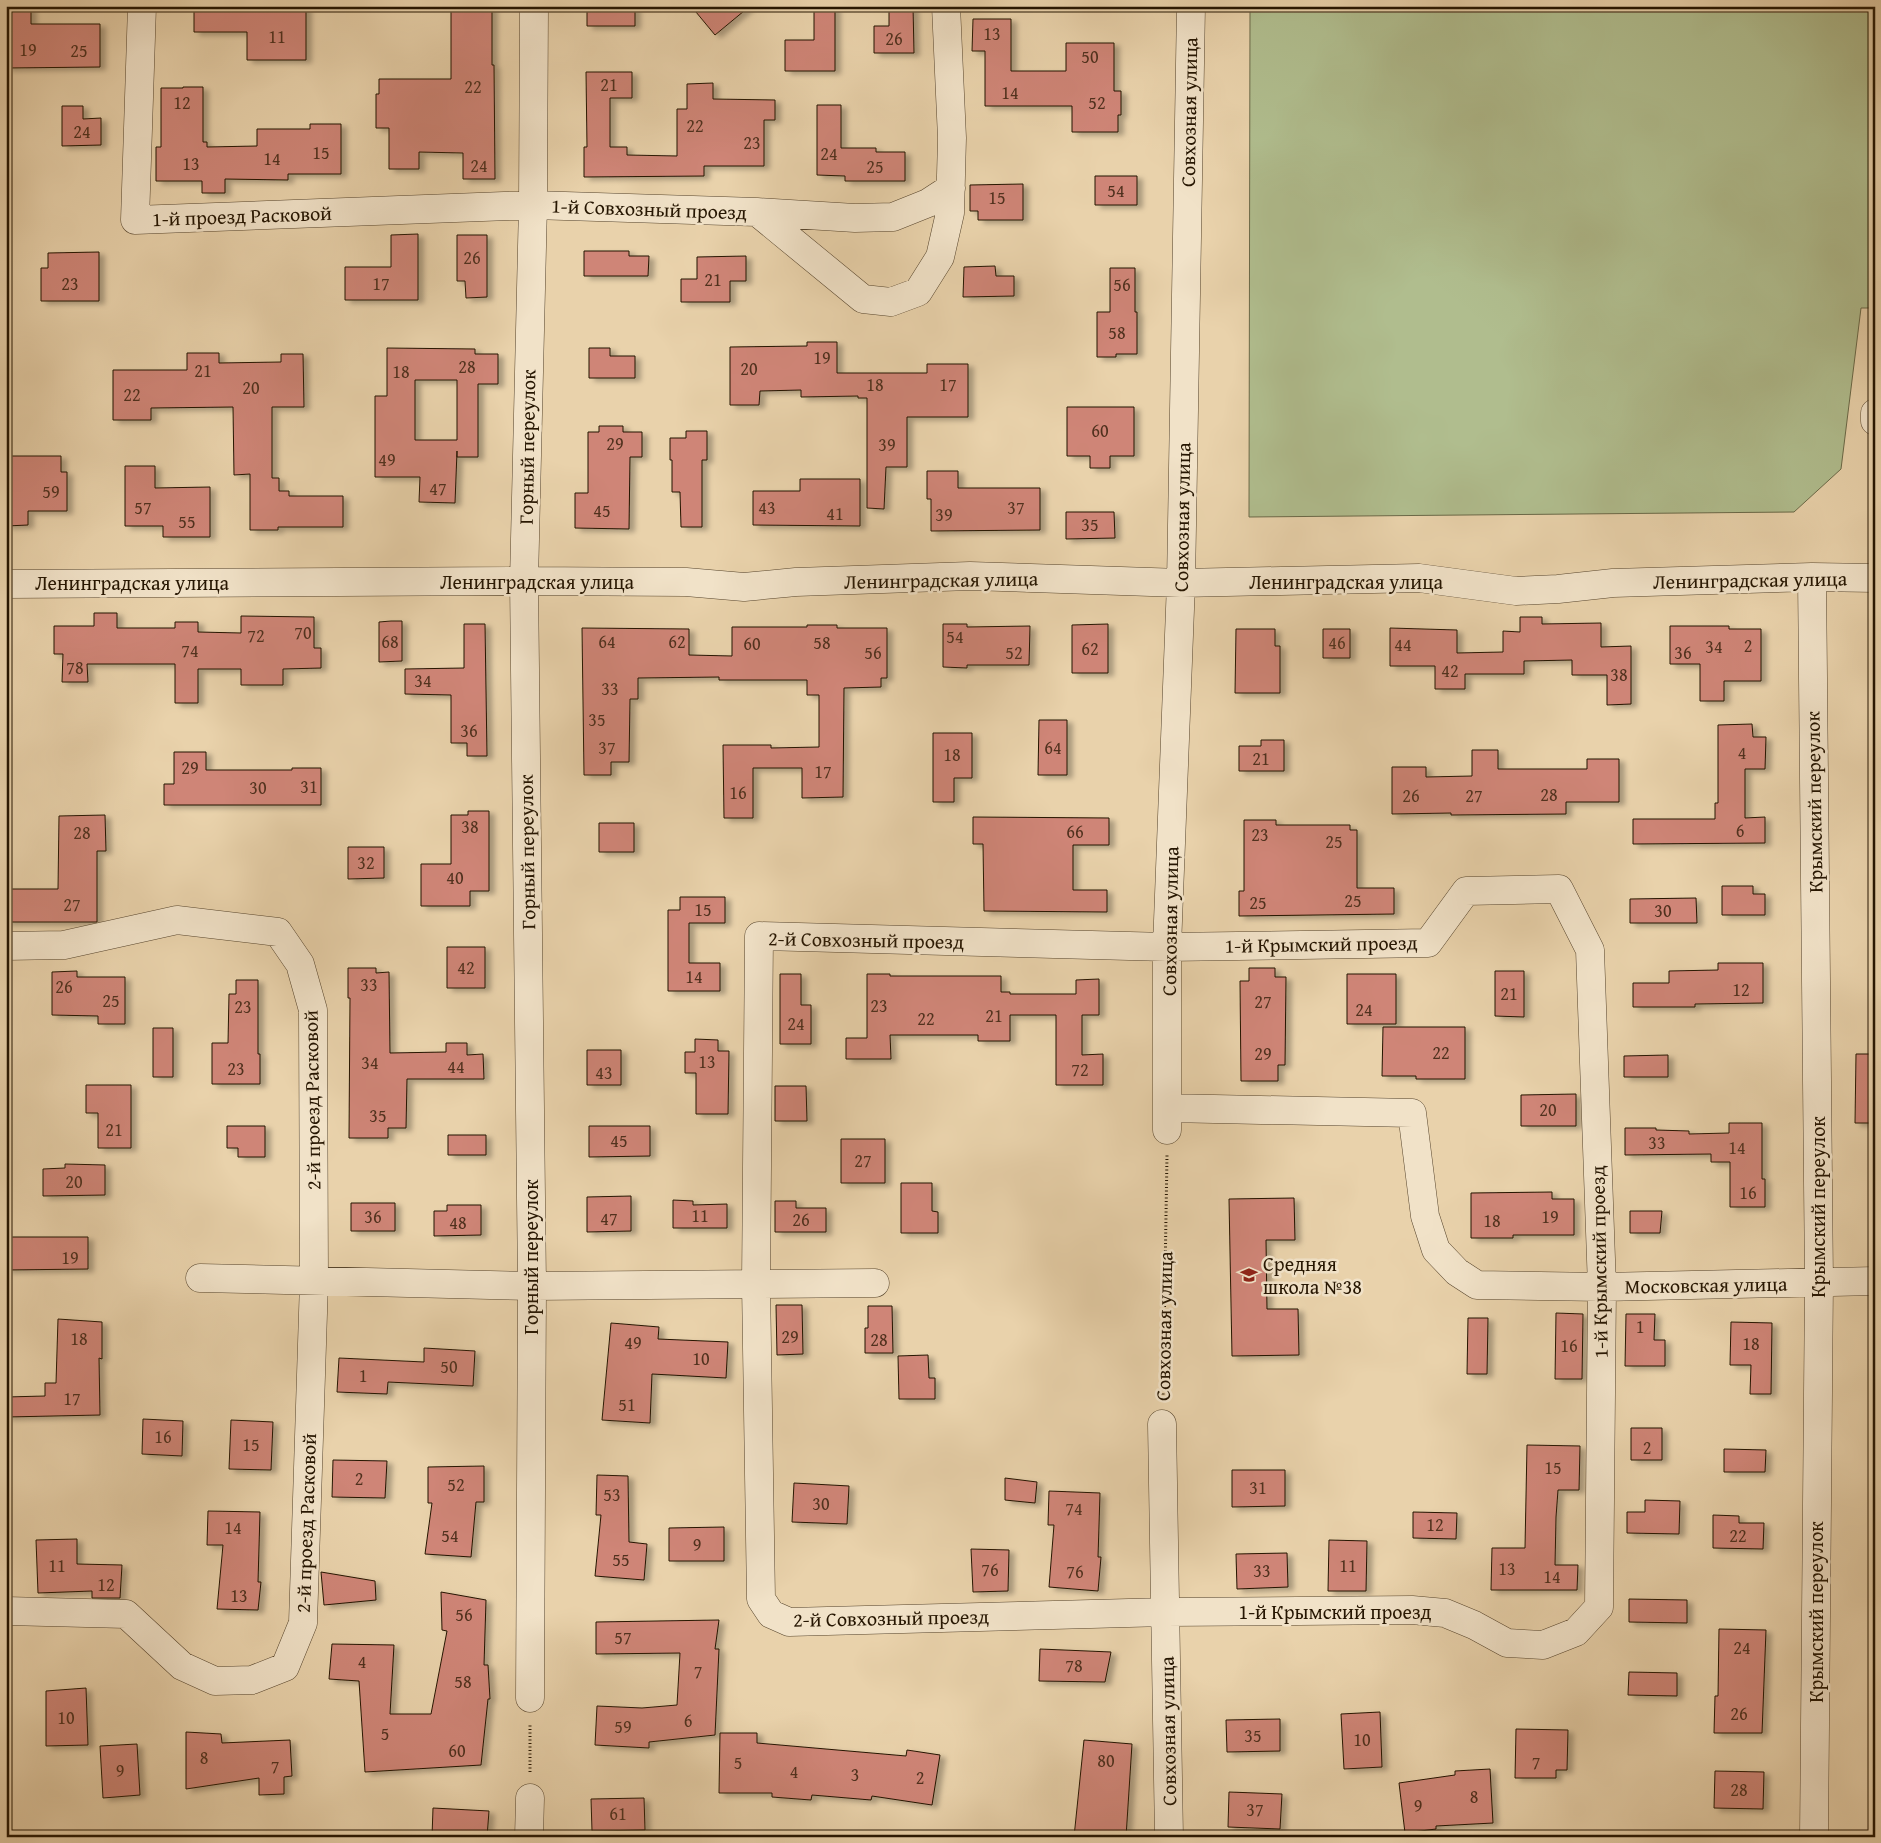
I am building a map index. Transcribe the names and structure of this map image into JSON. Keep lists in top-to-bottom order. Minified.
{"streets":{"street":["Совхозная улица","1-й Совхозный проезд","1-й проезд Расковой","Горный переулок","Ленинградская улица","Крымский переулок","2-й Совхозный проезд","1-й Крымский проезд","2-й проезд Расковой","Московская улица"]},"crossings":[["Совхозная улица","Ленинградская улица"],["Совхозная улица","2-й Совхозный проезд"],["Совхозная улица","1-й Крымский проезд"],["Совхозная улица","Московская улица"],["1-й Совхозный проезд","1-й проезд Расковой"],["1-й Совхозный проезд","Горный переулок"],["1-й проезд Расковой","Горный переулок"],["Горный переулок","Ленинградская улица"],["Ленинградская улица","Крымский переулок"],["Крымский переулок","Московская улица"],["2-й Совхозный проезд","1-й Крымский проезд"],["1-й Крымский проезд","Московская улица"]],"places":{"school or university":["Средняя школа №38"]},"house_numbers":["13","11","26","19","25","50","21","22","14","12","52","22","24","23","15","24","14","13","24","25","54","15","26","21","23","17","56","58","19","28","20","21","18","18","17","20","22","60","29","39","49","47","59","57","43","37","45","41","39","55","35","70","72","54","68","64","62","58","46","60","44","2","34","62","74","56","52","36","78","42","38","34","33","35","36","37","64","4","18","21","29","17","31","30","16","28","26","27","38","6","66","28","23","25","32","40","25","25","27","15","30","42","14","33","26","12","21","25","27","23","23","24","21","22","24","22","29","13","34","44","23","72","43","20","35","21","45","33","14","27","20","16","11","36","19","47","26","18","48","19","1","29","18","28","49","18","16","10","50","1","17","51","16","15","2","15","2","52","31","53","30","74","12","14","54","22","9","55","11","11","13","76","33","76","14","12","13","56","57","24","4","78","7","58","26","10","6","59","5","35","10","60","8","80","5","7","7","9","4","3","2","28","8","9","37","61"]}
